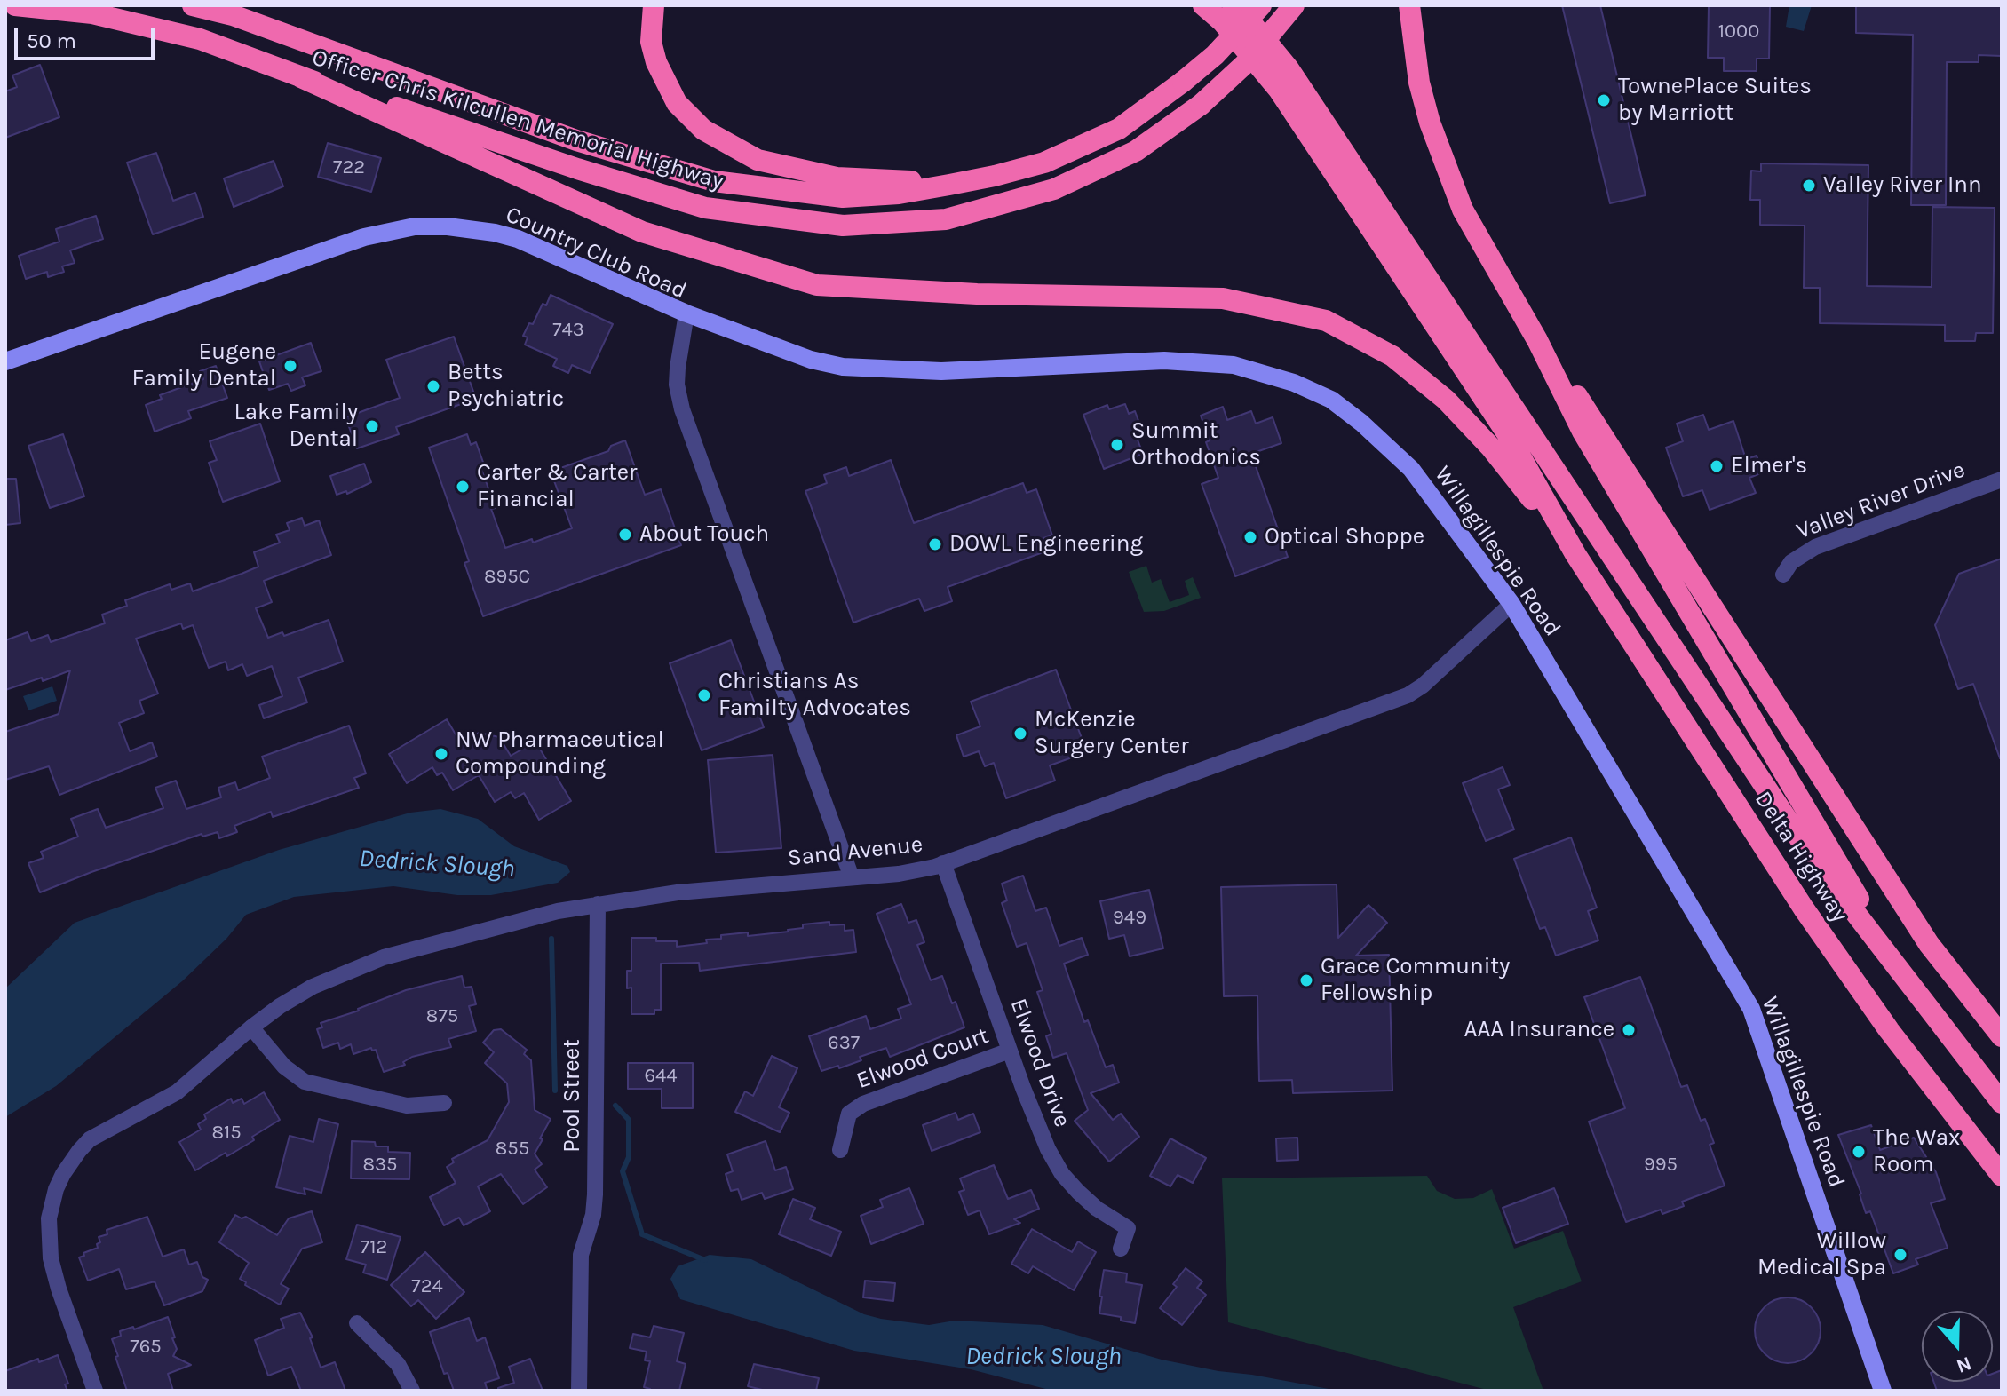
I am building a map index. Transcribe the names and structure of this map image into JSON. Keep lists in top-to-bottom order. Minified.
{"streets":{"highway":["Officer Chris Kilcullen Memorial Highway","Delta Highway"],"street":["Country Club Road","Valley River Drive","Willagillespie Road","Sand Avenue","Elwood Court","Elwood Drive","Pool Street"]},"crossings":[["Country Club Road","Willagillespie Road"],["Country Club Road","Sand Avenue"],["Willagillespie Road","Sand Avenue"],["Sand Avenue","Elwood Drive"],["Sand Avenue","Pool Street"],["Elwood Court","Elwood Drive"]],"water":["Dedrick Slough"],"places":["TownePlace Suites by Marriott","Valley River Inn","Eugene Family Dental","Betts Psychiatric","Lake Family Dental","Summit Orthodonics","Elmer's","Carter & Carter Financial","About Touch","Optical Shoppe","DOWL Engineering","Christians As Familty Advocates","McKenzie Surgery Center","NW Pharmaceutical Compounding","Grace Community Fellowship","AAA Insurance","The Wax Room","Willow Medical Spa"],"house_numbers":["1000","722","743","895C","949","875","637","644","815","855","835","995","712","724","765"],"scale_bar":"50 m","north":"bottom"}
